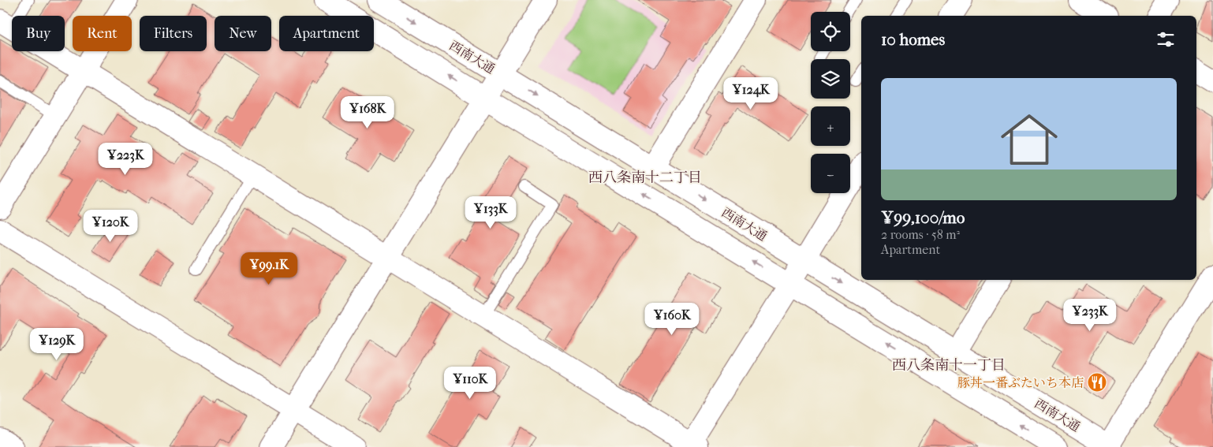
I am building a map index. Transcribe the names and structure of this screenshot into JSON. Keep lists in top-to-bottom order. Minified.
{"streets":{"street":["西南大通"]},"districts":["西八条南十二丁目","西八条南十一丁目"],"places":{"restaurant":["豚丼一番ぶたいち本店"]},"page":{"map_buttons":["+","−"],"chip":["Buy","Rent","Filters","New","Apartment"],"heading":"10 homes","list":[{"name":"¥99,100/mo","note":"2 rooms · 58 m² · Apartment"}],"price":["¥124K","¥168K","¥223K","¥133K","¥120K","¥99.1K","¥233K","¥160K","¥129K","¥110K"]}}
